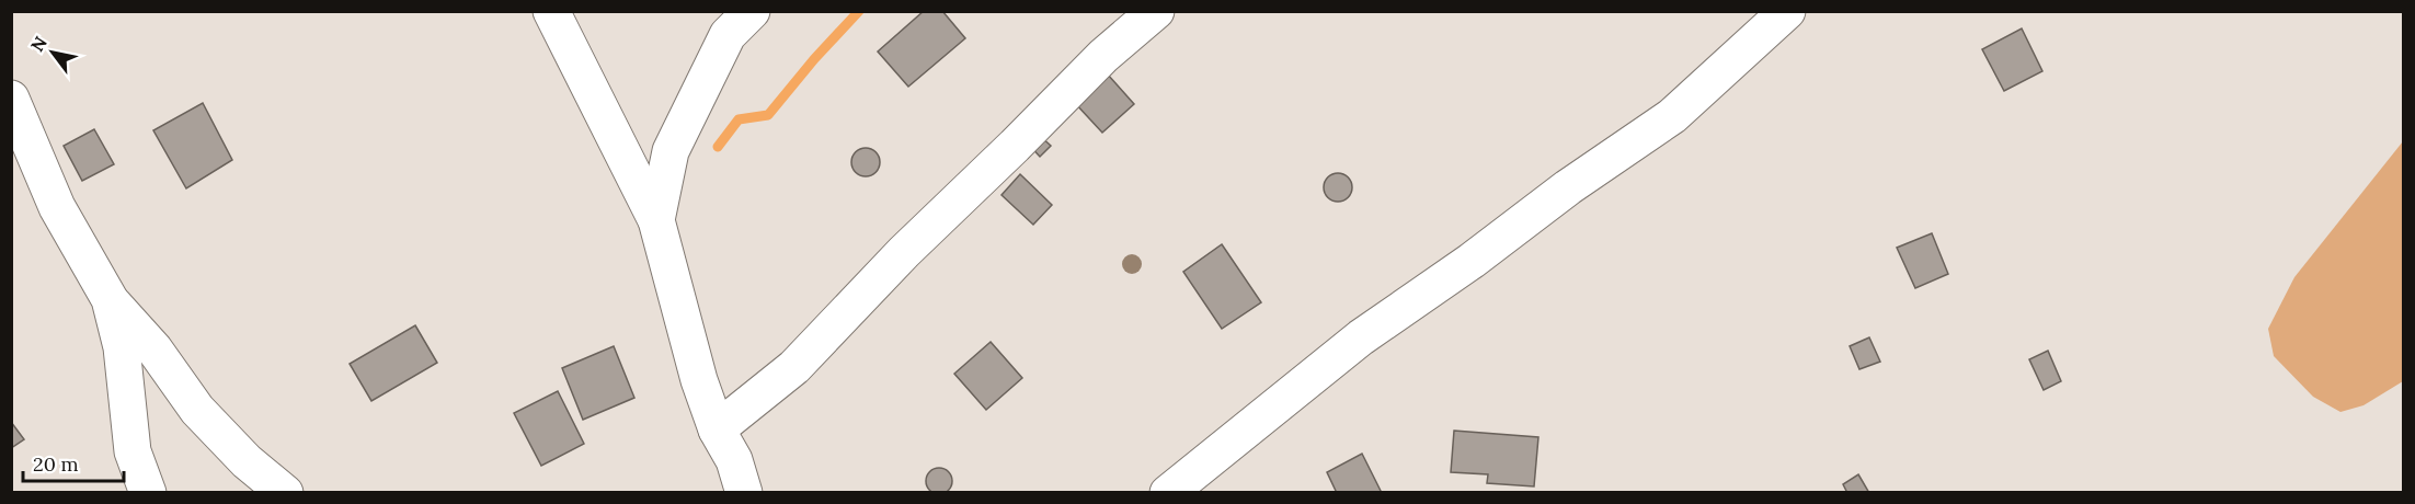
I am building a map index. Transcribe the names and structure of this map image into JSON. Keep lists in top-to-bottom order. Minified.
{"scale_bar":"20 m","north":"top left"}
